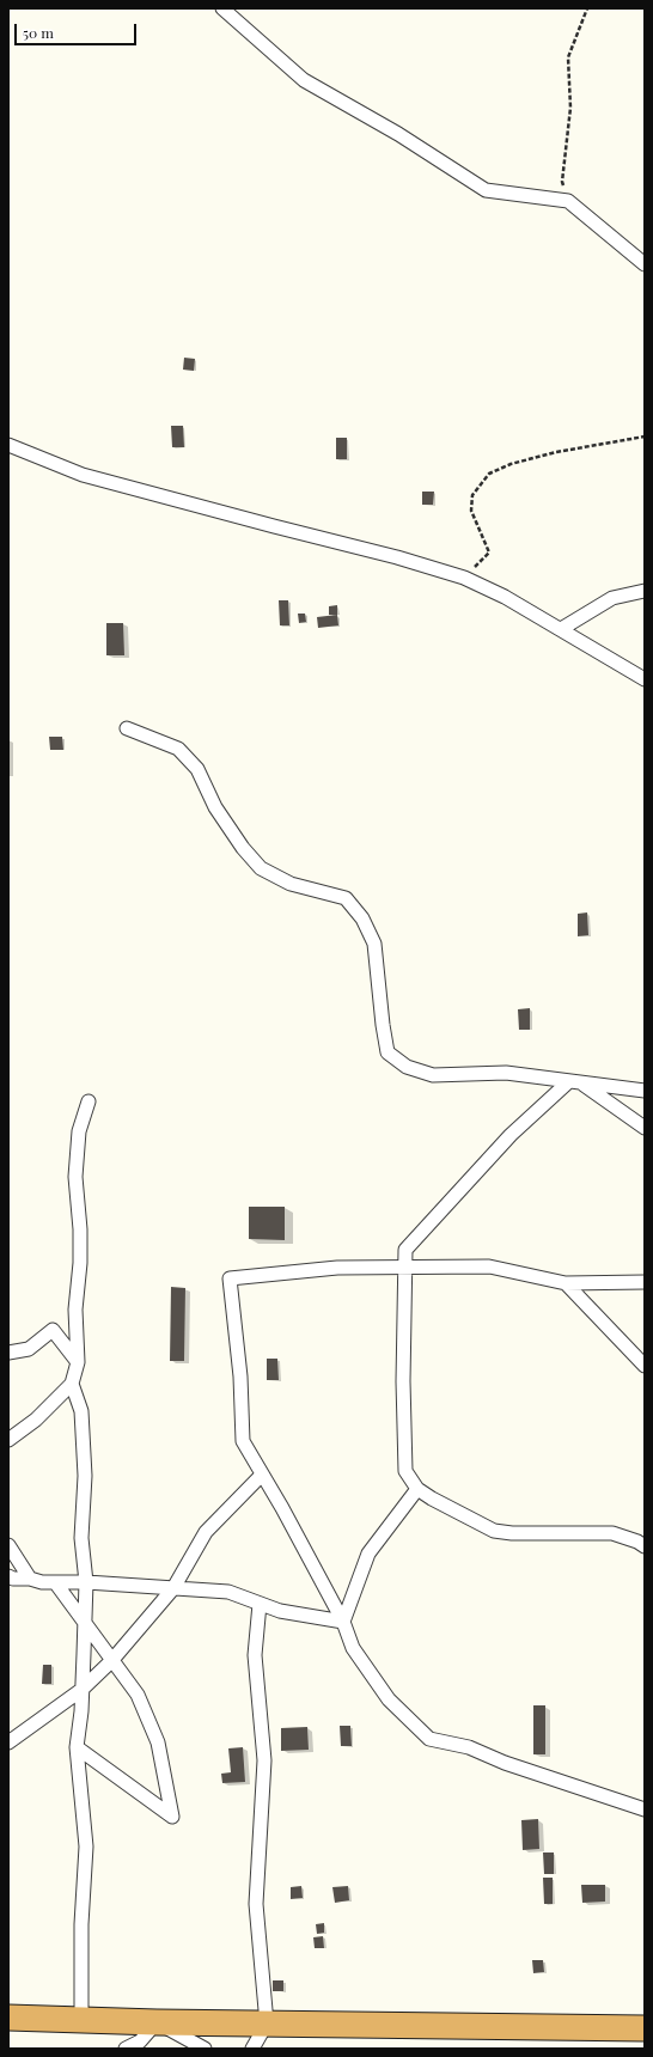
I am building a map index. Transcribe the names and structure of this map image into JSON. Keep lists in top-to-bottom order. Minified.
{"scale_bar":"50 m"}
